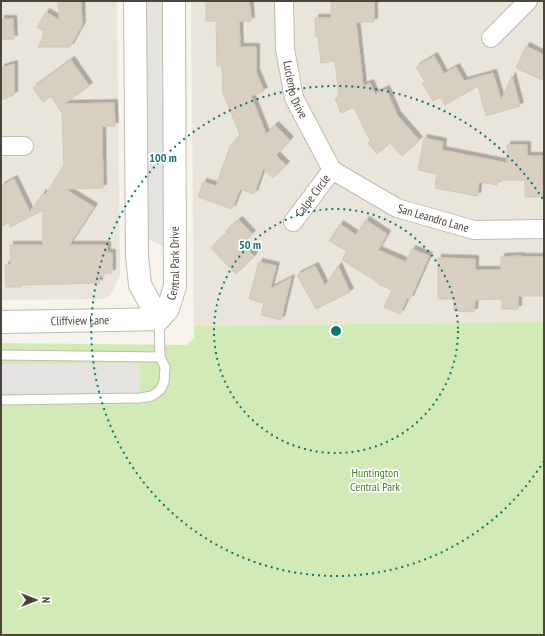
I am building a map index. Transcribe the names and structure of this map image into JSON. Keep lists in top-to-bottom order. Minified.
{"streets":{"street":["Luciento Drive","Calpe Circle","San Leandro Lane","Central Park Drive","Cliffview Lane"]},"crossings":[["Luciento Drive","Calpe Circle"],["Luciento Drive","San Leandro Lane"],["Calpe Circle","San Leandro Lane"],["Central Park Drive","Cliffview Lane"]],"parks":["Huntington Central Park"],"north":"right","rings":["100 m","50 m"]}
